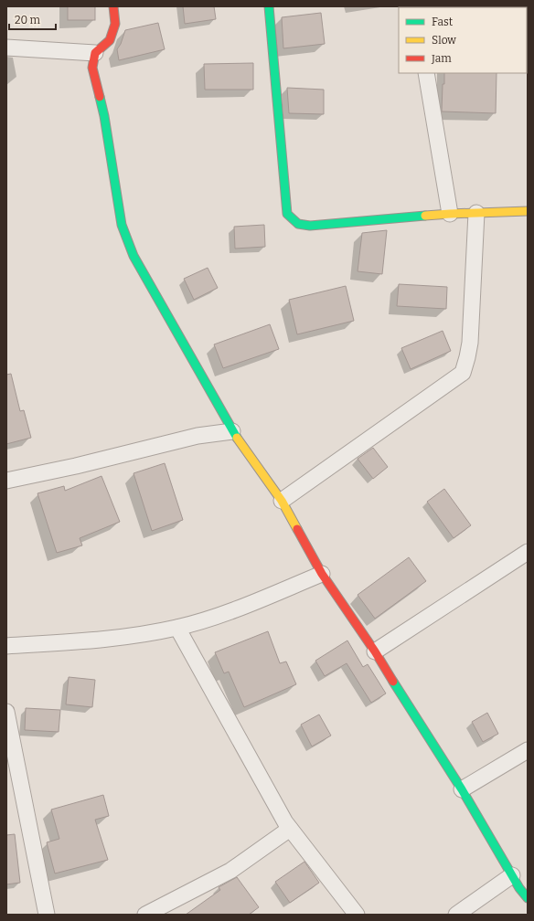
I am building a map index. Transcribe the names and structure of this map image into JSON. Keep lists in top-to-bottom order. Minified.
{"legend":["Fast","Slow","Jam"],"scale_bar":"20 m"}
